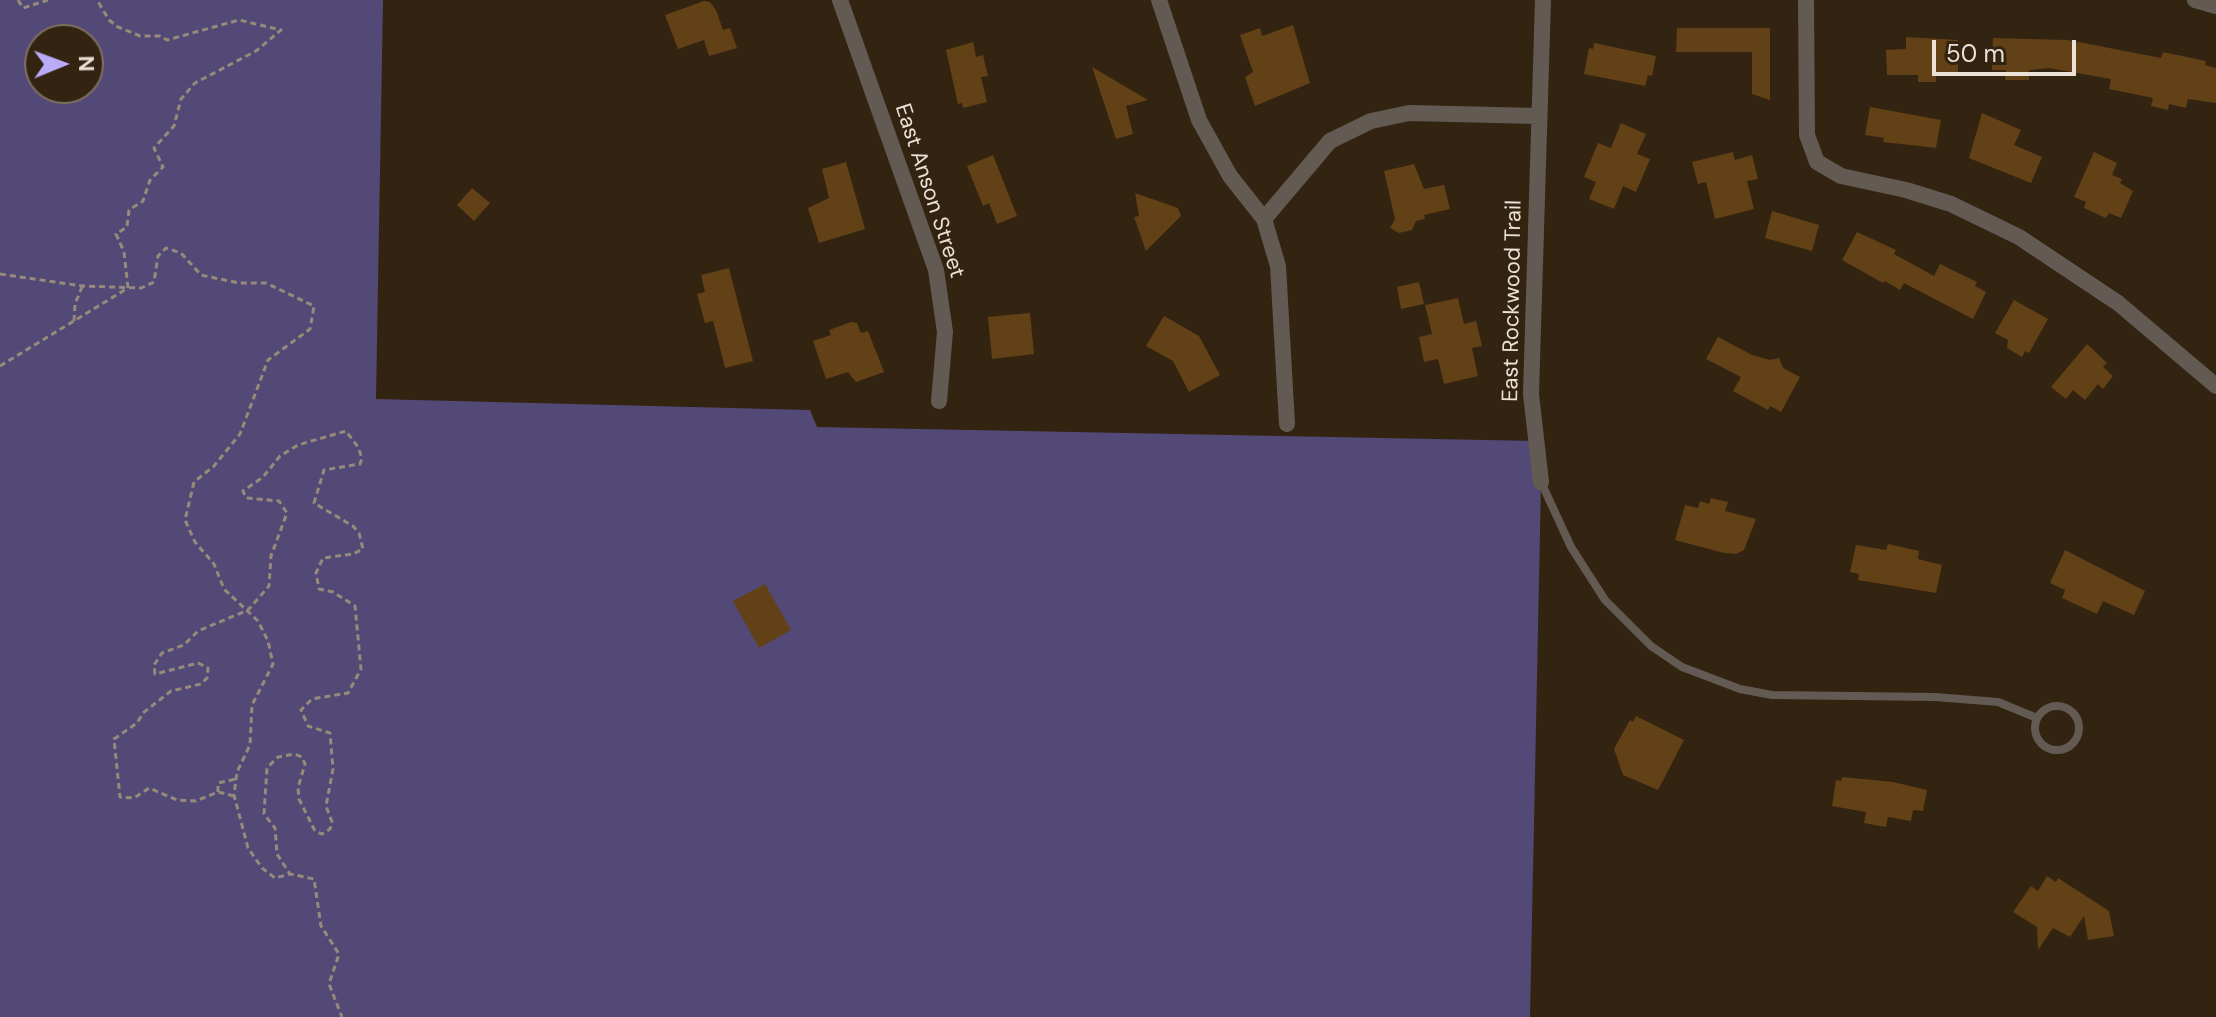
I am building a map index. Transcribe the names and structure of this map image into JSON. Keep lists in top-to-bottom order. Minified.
{"streets":{"street":["East Anson Street","East Rockwood Trail"]},"scale_bar":"50 m","north":"right"}
